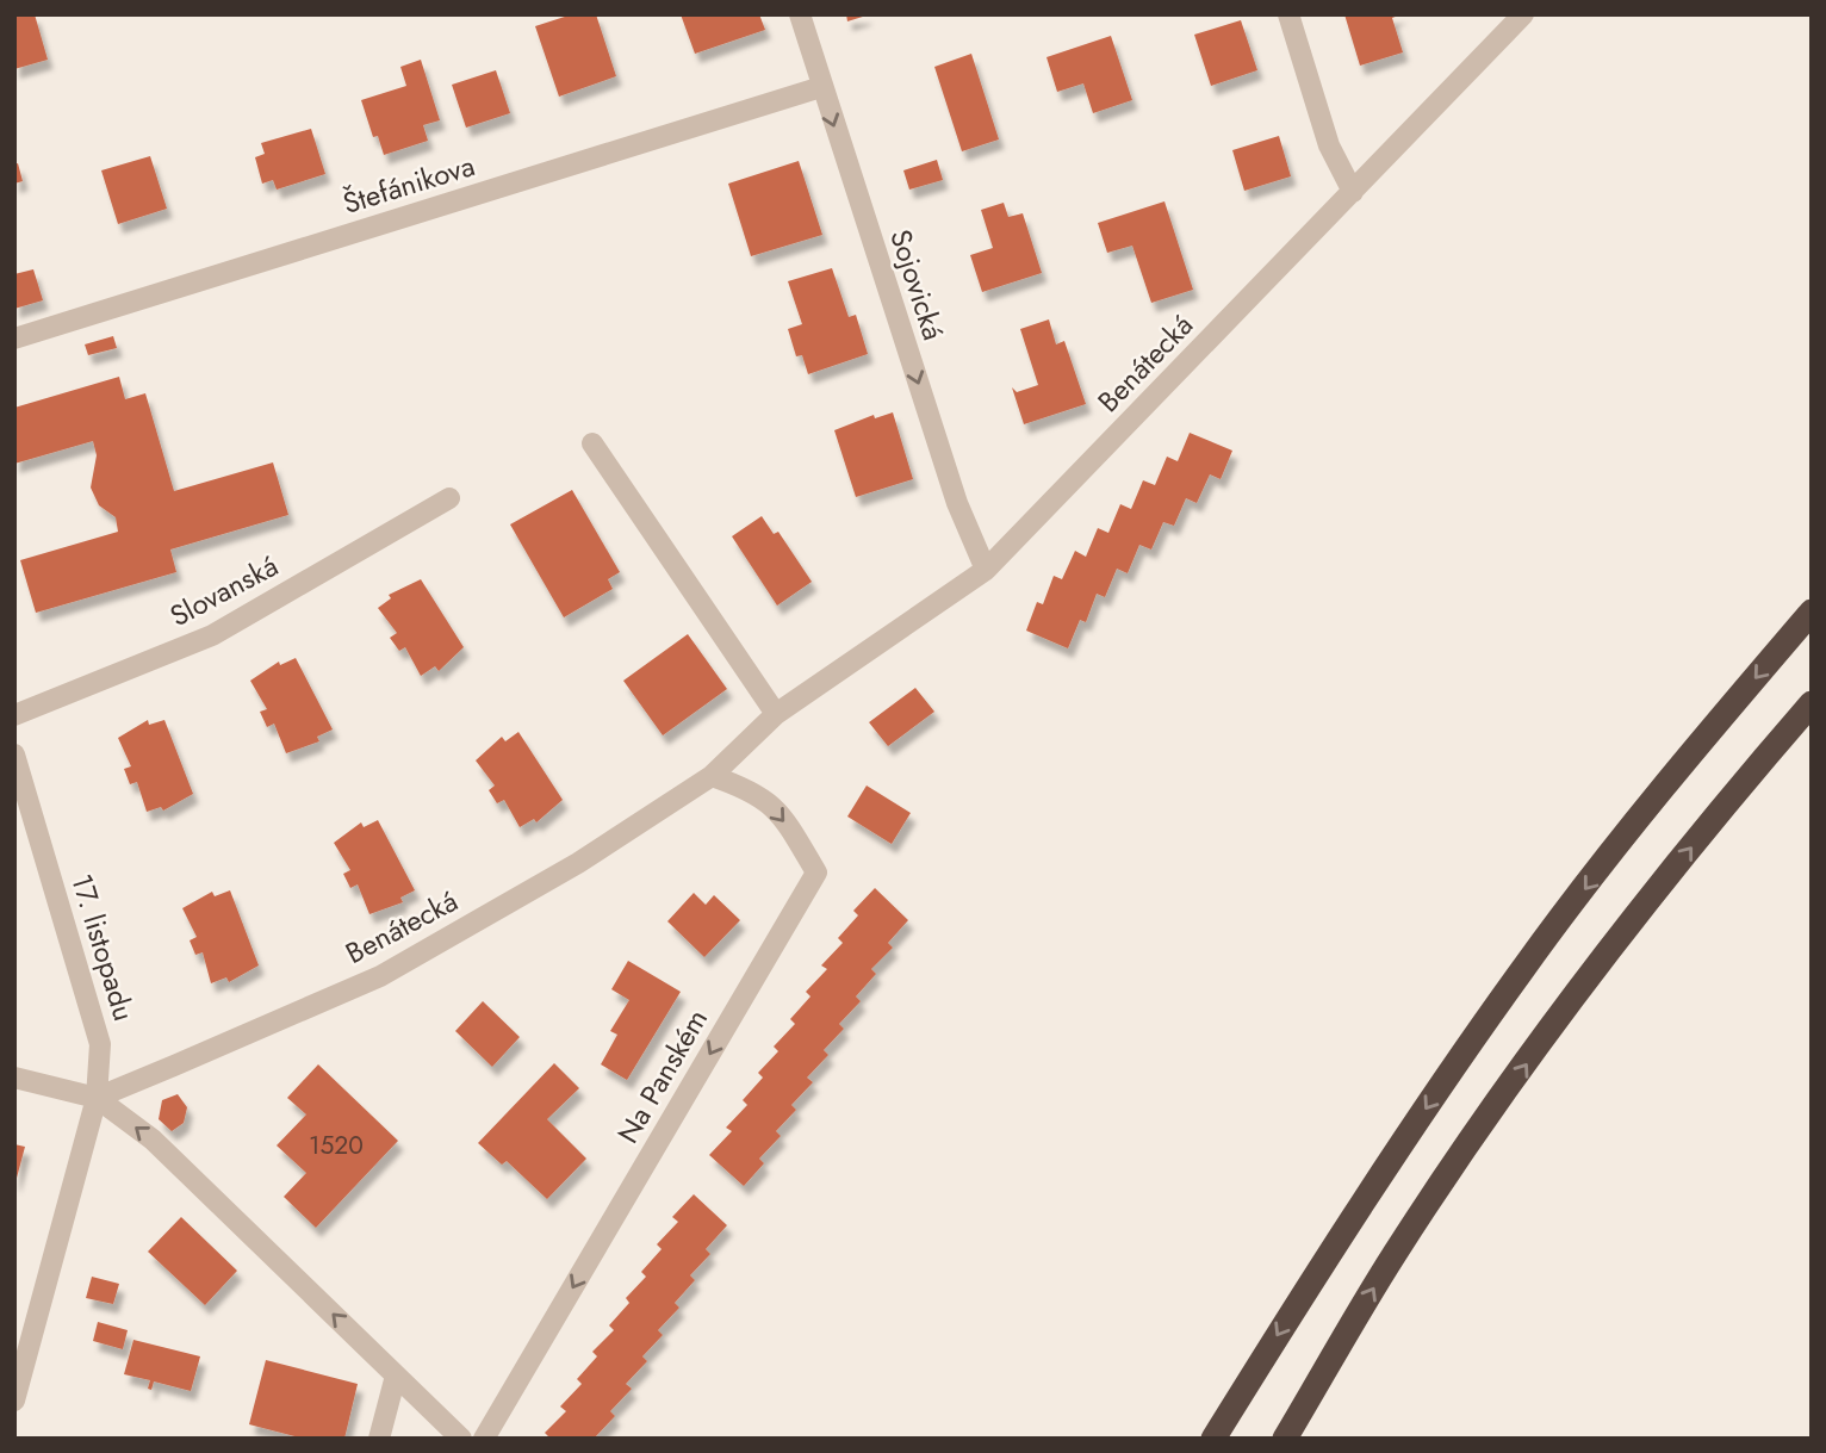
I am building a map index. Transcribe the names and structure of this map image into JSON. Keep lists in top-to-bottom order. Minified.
{"streets":{"street":["Štefánikova","Sojovická","Benátecká","Slovanská","17. listopadu","Na Panském"]},"crossings":[["Štefánikova","Sojovická"],["Sojovická","Benátecká"],["Benátecká","17. listopadu"],["Benátecká","Na Panském"]],"one_way":["Sojovická","Na Panském"],"house_numbers":["1520"]}
